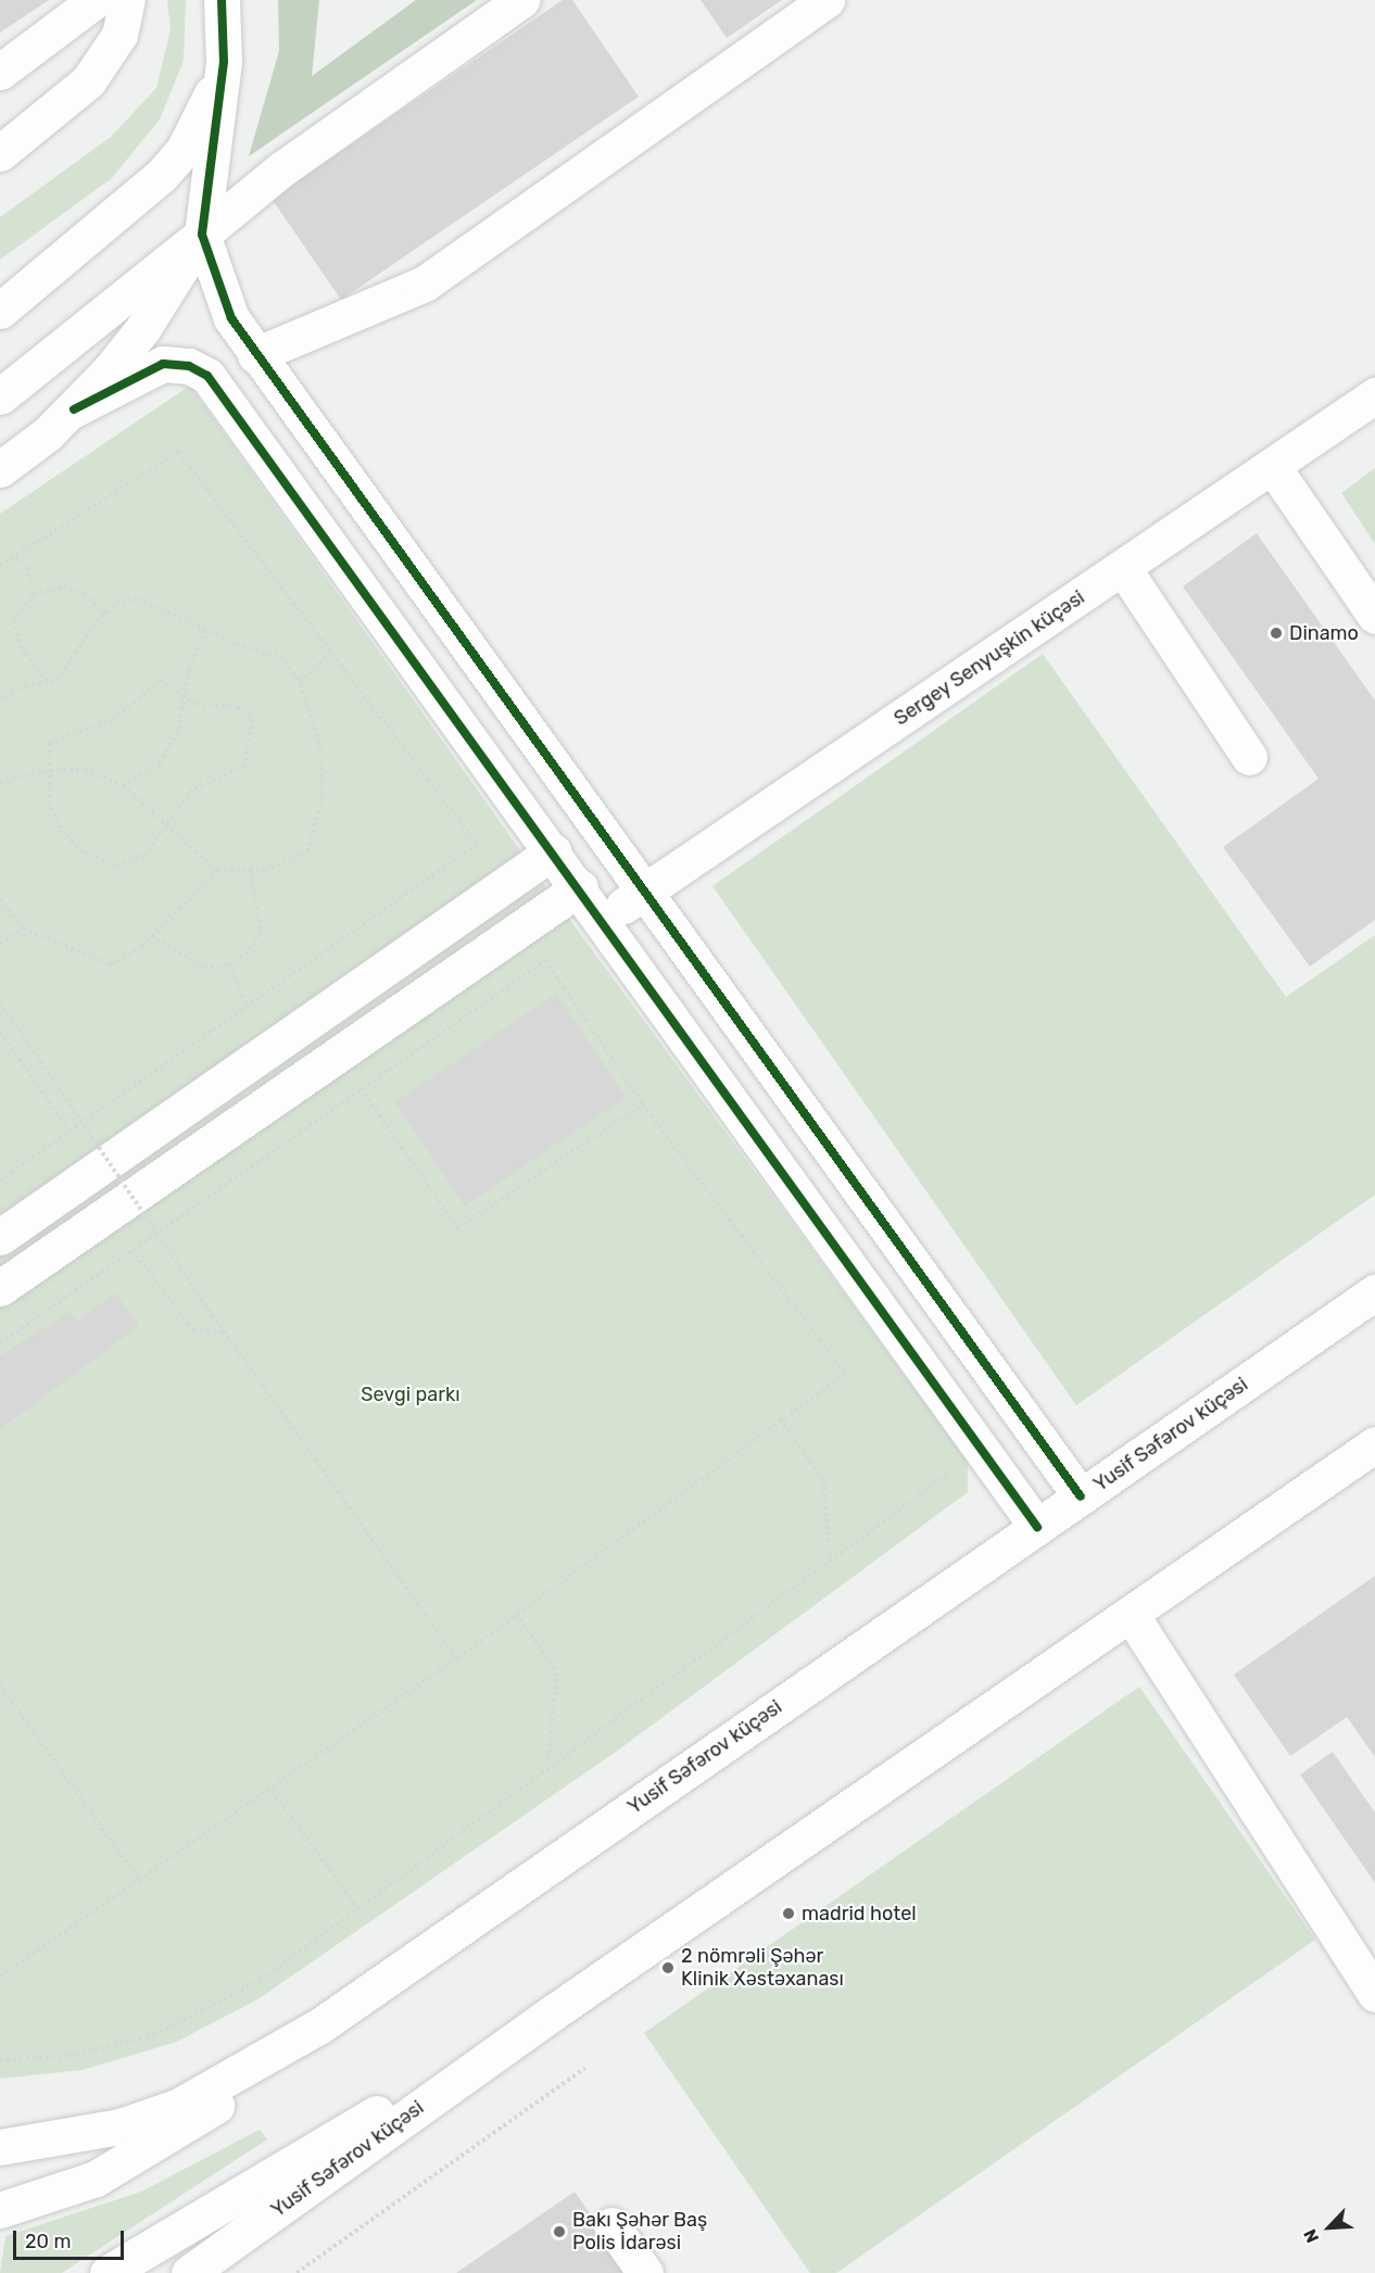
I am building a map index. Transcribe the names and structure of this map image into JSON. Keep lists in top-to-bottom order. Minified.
{"streets":{"main road":["Sergey Senyuşkin küçəsi","Yusif Səfərov küçəsi"]},"parks":["Sevgi parkı"],"places":["Dinamo","madrid hotel","2 nömrəli Şəhər Klinik Xəstəxanası","Bakı Şəhər Baş Polis İdarəsi"],"scale_bar":"20 m","north":"bottom left"}
